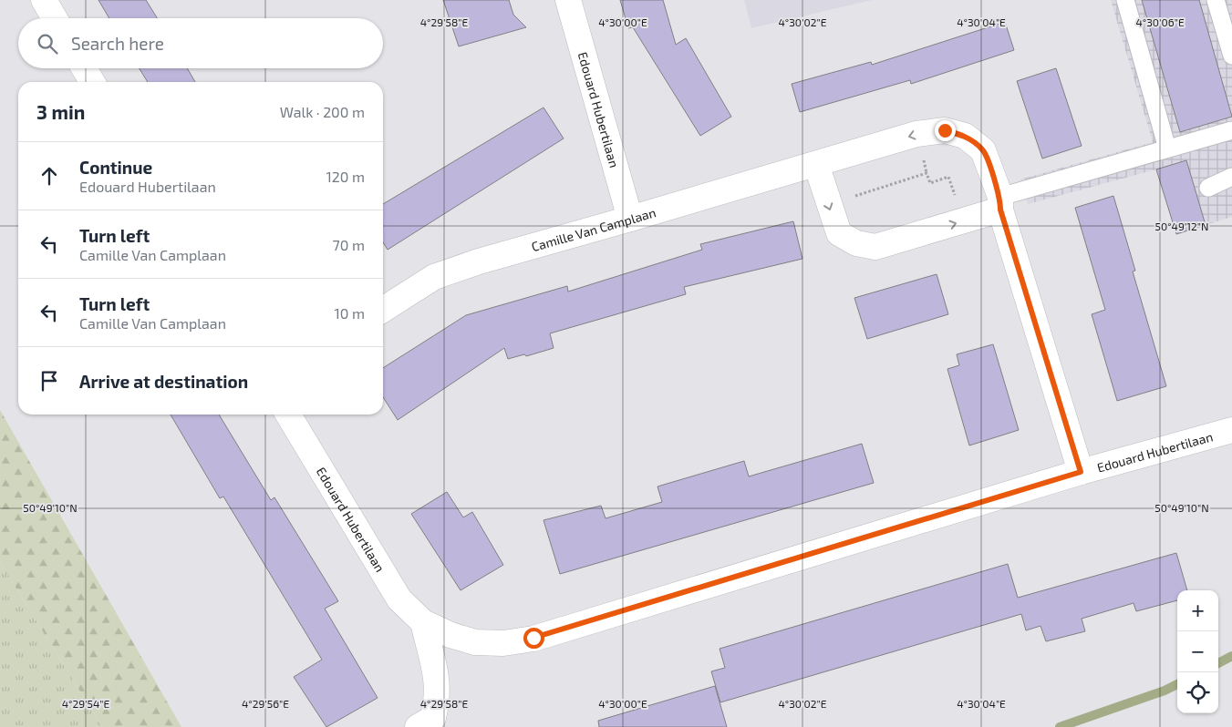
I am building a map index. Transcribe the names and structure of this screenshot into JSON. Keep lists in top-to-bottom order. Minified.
{"streets":{"street":["Edouard Hubertilaan","Camille Van Camplaan"]},"crossings":[["Edouard Hubertilaan","Camille Van Camplaan"]],"page":{"search":"Search here","heading":["3 min","Walk · 200 m"],"list":[["Continue","Edouard Hubertilaan","120 m"],["Turn left","Camille Van Camplaan","70 m"],["Turn left","Camille Van Camplaan","10 m"],"Arrive at destination"],"map_buttons":["+","−"]},"coordinates":["4°29'58\"E","4°30'00\"E","4°30'02\"E","4°30'04\"E","4°30'06\"E","50°49'12\"N","50°49'10\"N","4°29'54\"E","4°29'56\"E"]}
